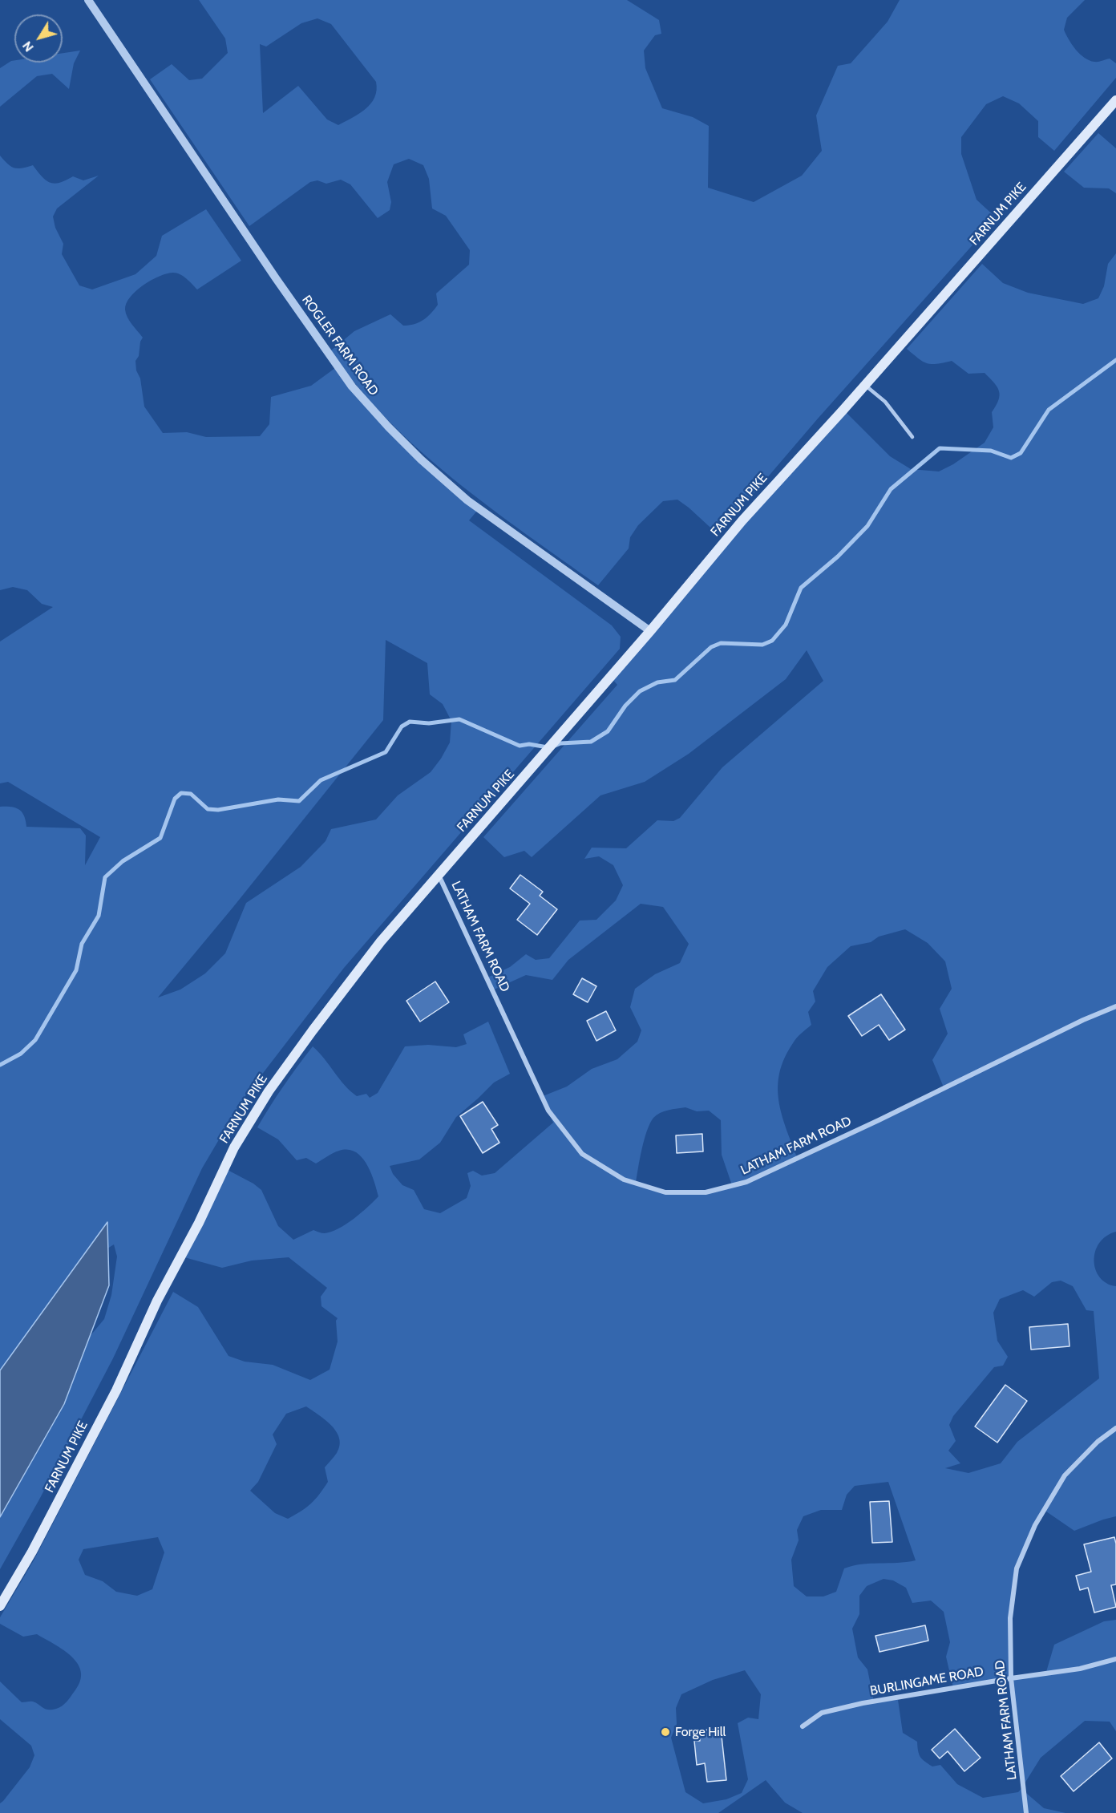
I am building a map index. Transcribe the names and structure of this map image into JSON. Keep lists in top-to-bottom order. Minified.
{"streets":{"main road":["FARNUM PIKE"],"street":["ROGLER FARM ROAD","LATHAM FARM ROAD","BURLINGAME ROAD"]},"crossings":[["FARNUM PIKE","ROGLER FARM ROAD"],["FARNUM PIKE","LATHAM FARM ROAD"],["LATHAM FARM ROAD","BURLINGAME ROAD"]],"places":["Forge Hill"],"north":"bottom left"}
